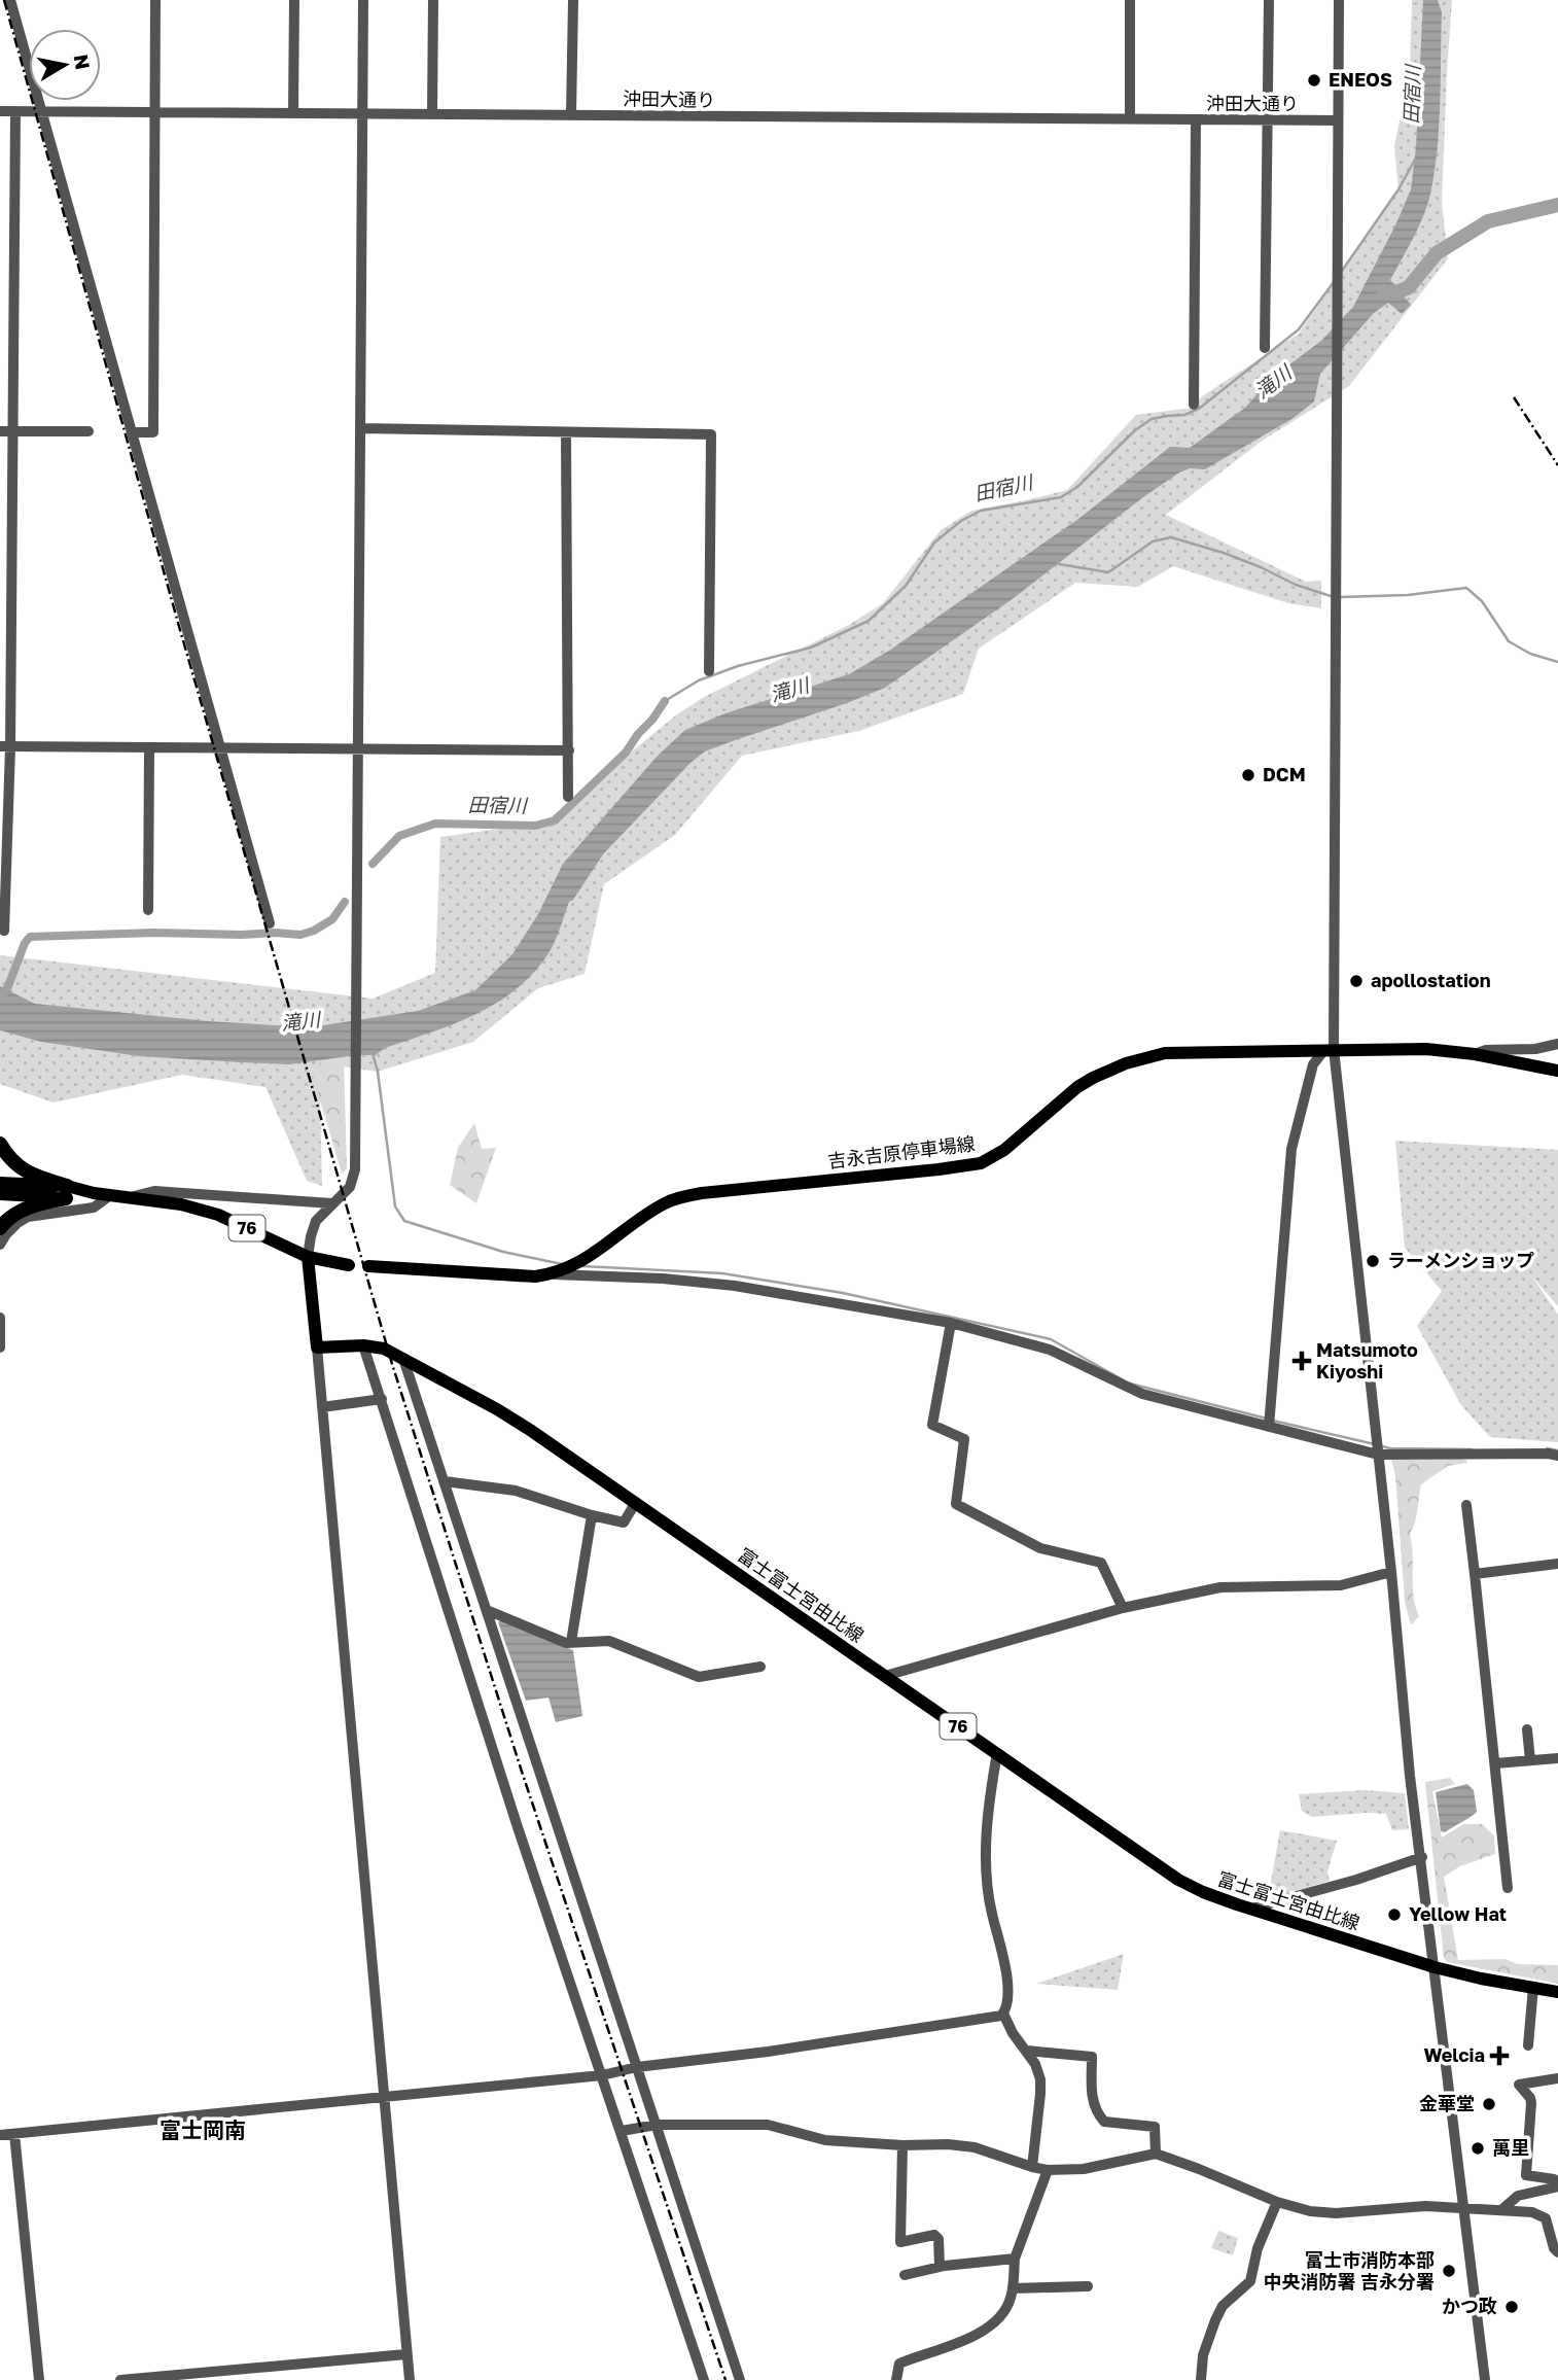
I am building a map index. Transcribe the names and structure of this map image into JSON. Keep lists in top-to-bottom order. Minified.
{"streets":{"main road":["吉永吉原停車場線","76","富士富士宮由比線"],"street":["沖田大通り"]},"districts":["富士岡南"],"water":["田宿川","滝川"],"places":{"other":["ENEOS","DCM","apollostation","ラーメンショップ","Yellow Hat","金華堂","萬里","富士市消防本部 中央消防署 吉永分署","かつ政"],"health":["Matsumoto Kiyoshi","Welcia"]},"north":"right"}
